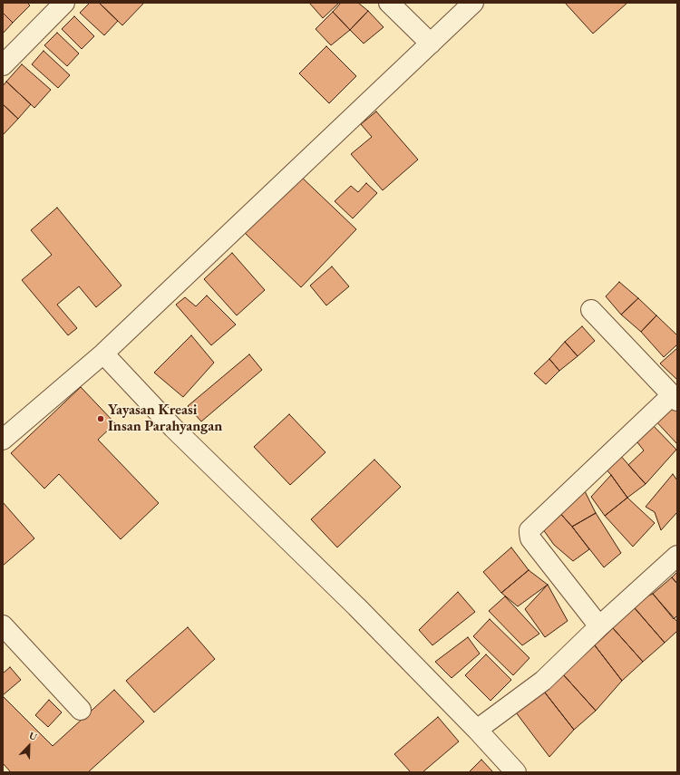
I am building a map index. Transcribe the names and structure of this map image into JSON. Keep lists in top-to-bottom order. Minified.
{"places":["Yayasan Kreasi Insan Parahyangan"],"north":"top right"}
